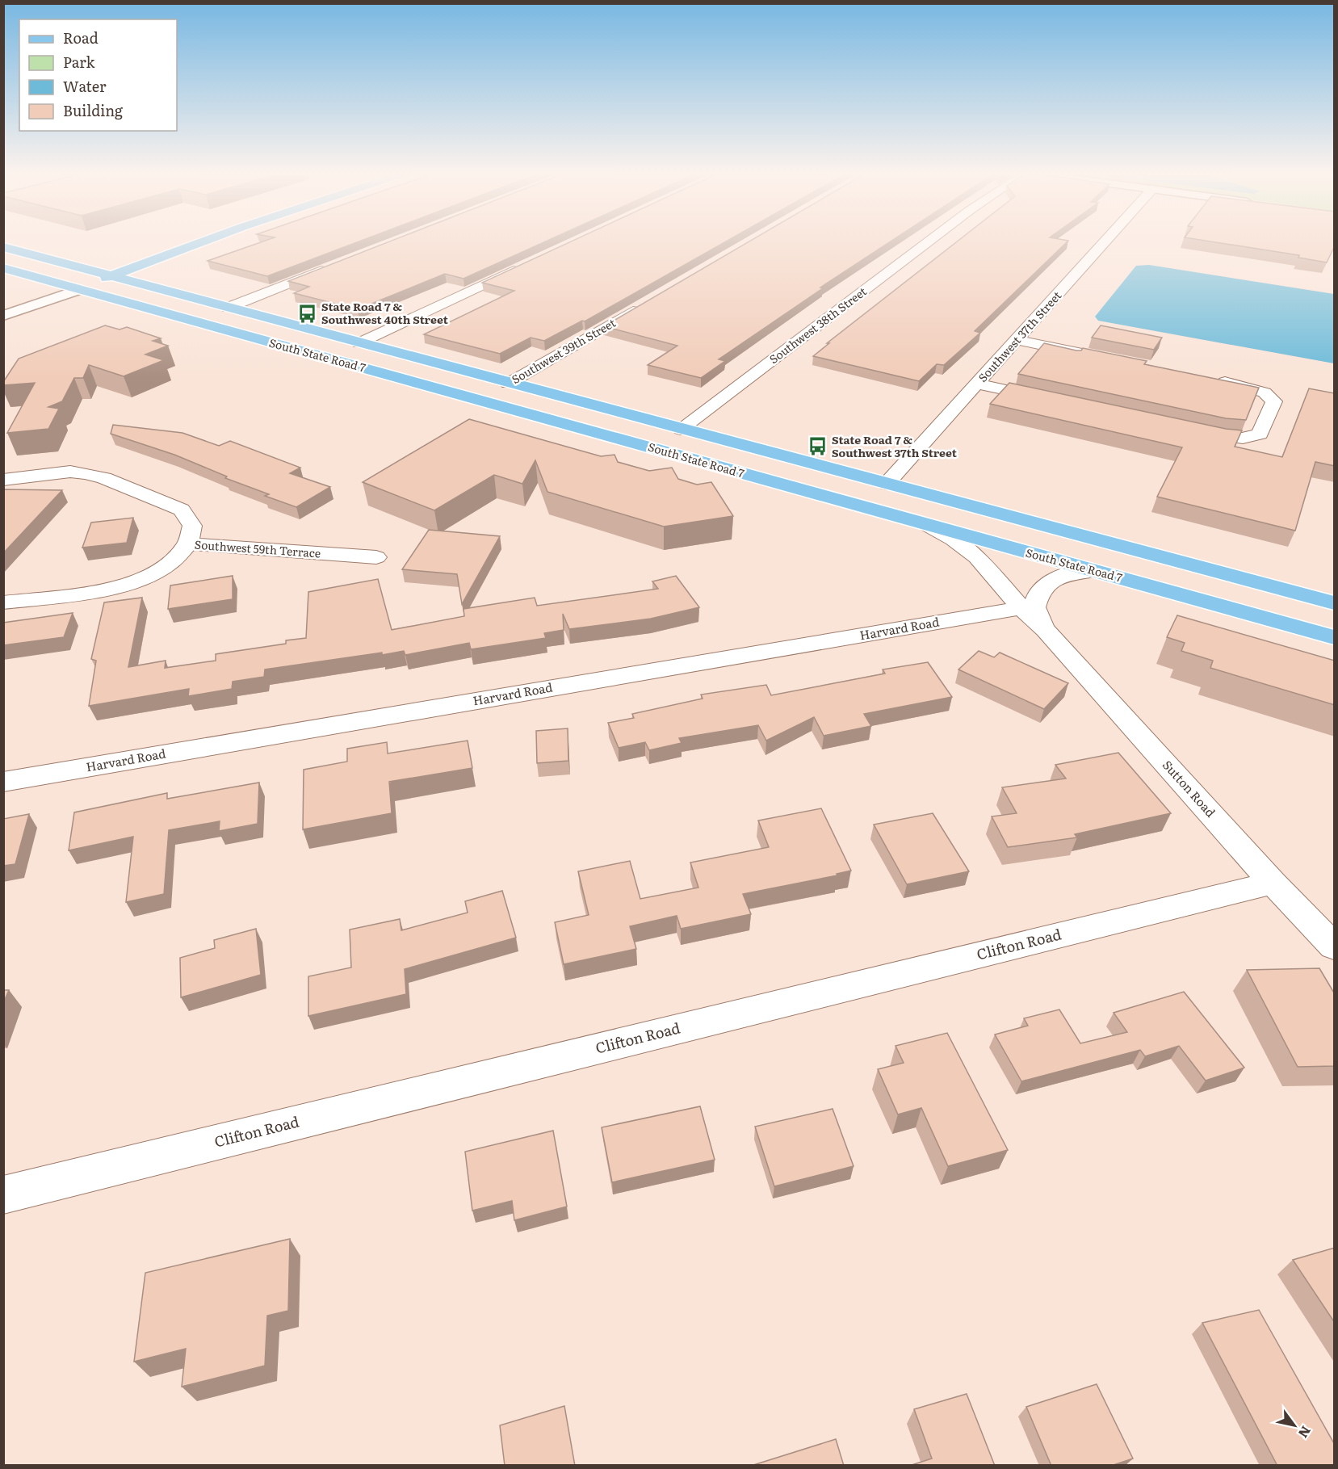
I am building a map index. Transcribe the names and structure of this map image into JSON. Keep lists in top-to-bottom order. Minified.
{"streets":{"main road":["South State Road 7"],"street":["Southwest 38th Street","Southwest 37th Street","Southwest 39th Street","Southwest 59th Terrace","Harvard Road","Sutton Road","Clifton Road"]},"crossings":[["Southwest 38th Street","South State Road 7"],["Southwest 37th Street","South State Road 7"],["Southwest 39th Street","South State Road 7"],["South State Road 7","Sutton Road"],["Harvard Road","Sutton Road"],["Sutton Road","Clifton Road"]],"places":{"bus stop":["State Road 7 & Southwest 40th Street","State Road 7 & Southwest 37th Street"]},"legend":["Road","Park","Water","Building"],"north":"bottom right"}
